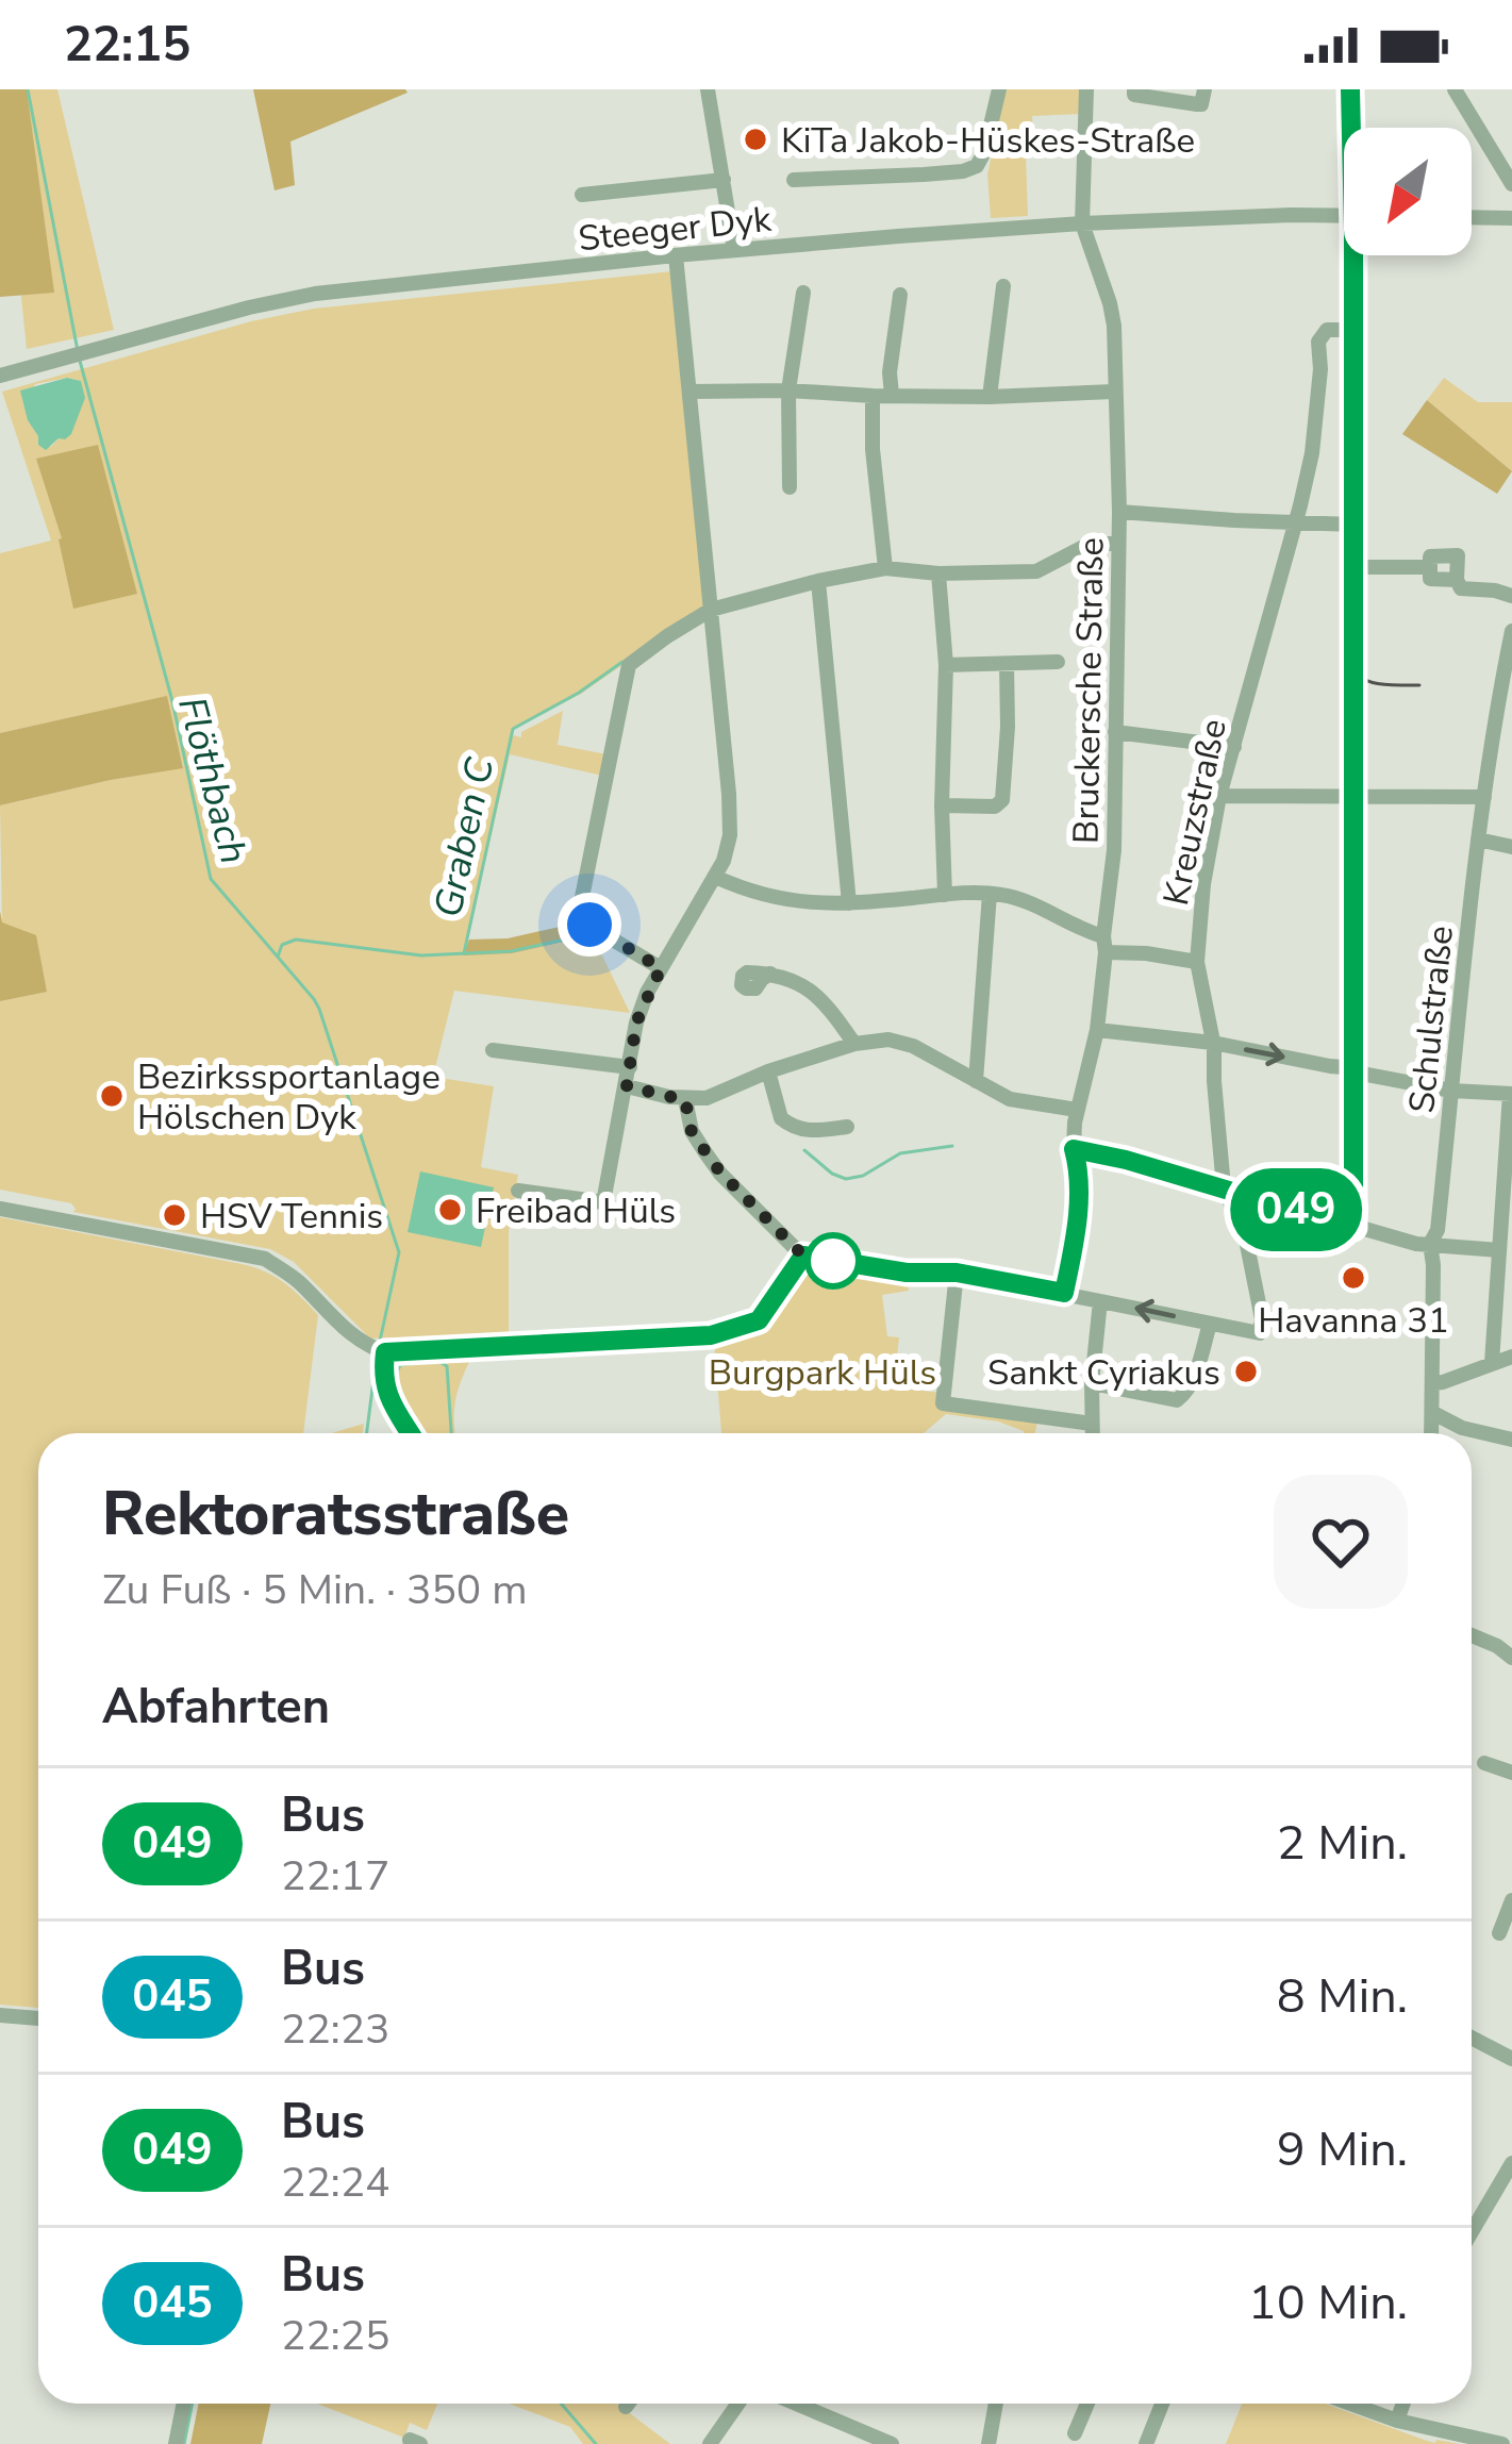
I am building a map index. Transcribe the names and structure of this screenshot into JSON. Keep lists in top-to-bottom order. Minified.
{"streets":{"street":["Steeger Dyk","Bruckersche Straße","Kreuzstraße","Schulstraße"]},"crossings":[["Steeger Dyk","Bruckersche Straße"]],"water":["Flöthbach","Graben C"],"parks":["Burgpark Hüls"],"places":["KiTa Jakob-Hüskes-Straße","Bezirkssportanlage Hölschen Dyk","Freibad Hüls","HSV Tennis","Havanna 31","Sankt Cyriakus"],"lines":["bus line 049"],"north":"bottom left","page":{"status":"22:15","on_map":"049","heading":[["Rektoratsstraße","Zu Fuß · 5 Min. · 350 m"],"Abfahrten"],"list":[{"mark":"049","name":"Bus","note":"22:17","value":"2 Min."},{"mark":"045","name":"Bus","note":"22:23","value":"8 Min."},{"mark":"049","name":"Bus","note":"22:24","value":"9 Min."},{"mark":"045","name":"Bus","note":"22:25","value":"10 Min."}]}}
